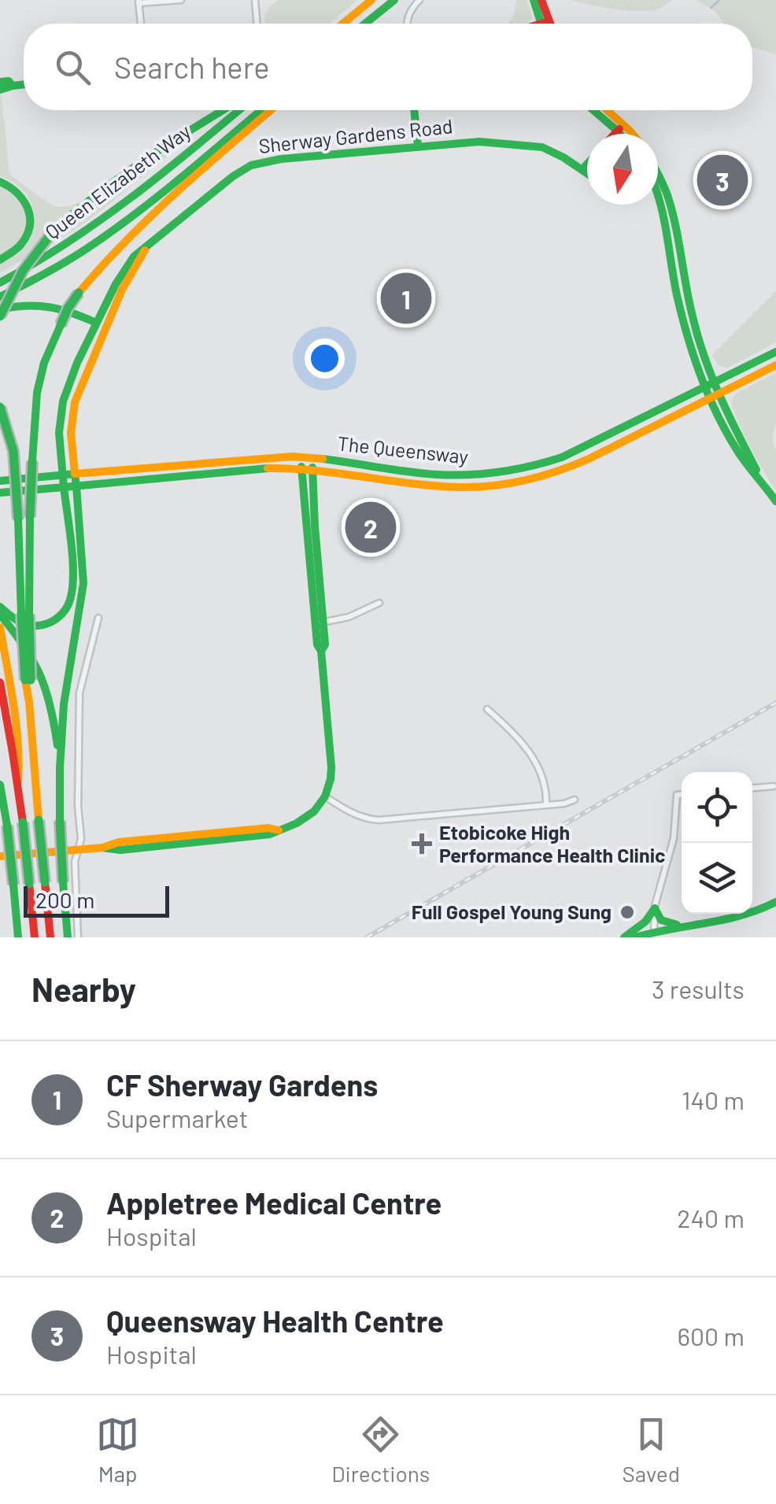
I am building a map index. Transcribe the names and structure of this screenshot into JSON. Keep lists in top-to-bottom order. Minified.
{"streets":{"main road":["Sherway Gardens Road","Queen Elizabeth Way","The Queensway"]},"crossings":[["Sherway Gardens Road","The Queensway"]],"places":{"health":["Etobicoke High Performance Health Clinic"],"other":["Full Gospel Young Sung"]},"scale_bar":"200 m","north":"bottom","page":{"search":"Search here","pins":["3","1","2"],"scale":"200 m","heading":["Nearby","3 results"],"list":[{"mark":"1","name":"CF Sherway Gardens","note":"Supermarket","value":"140 m"},{"mark":"2","name":"Appletree Medical Centre","note":"Hospital","value":"240 m"},{"mark":"3","name":"Queensway Health Centre","note":"Hospital","value":"600 m"}],"nav":["Map","Directions","Saved"]}}
